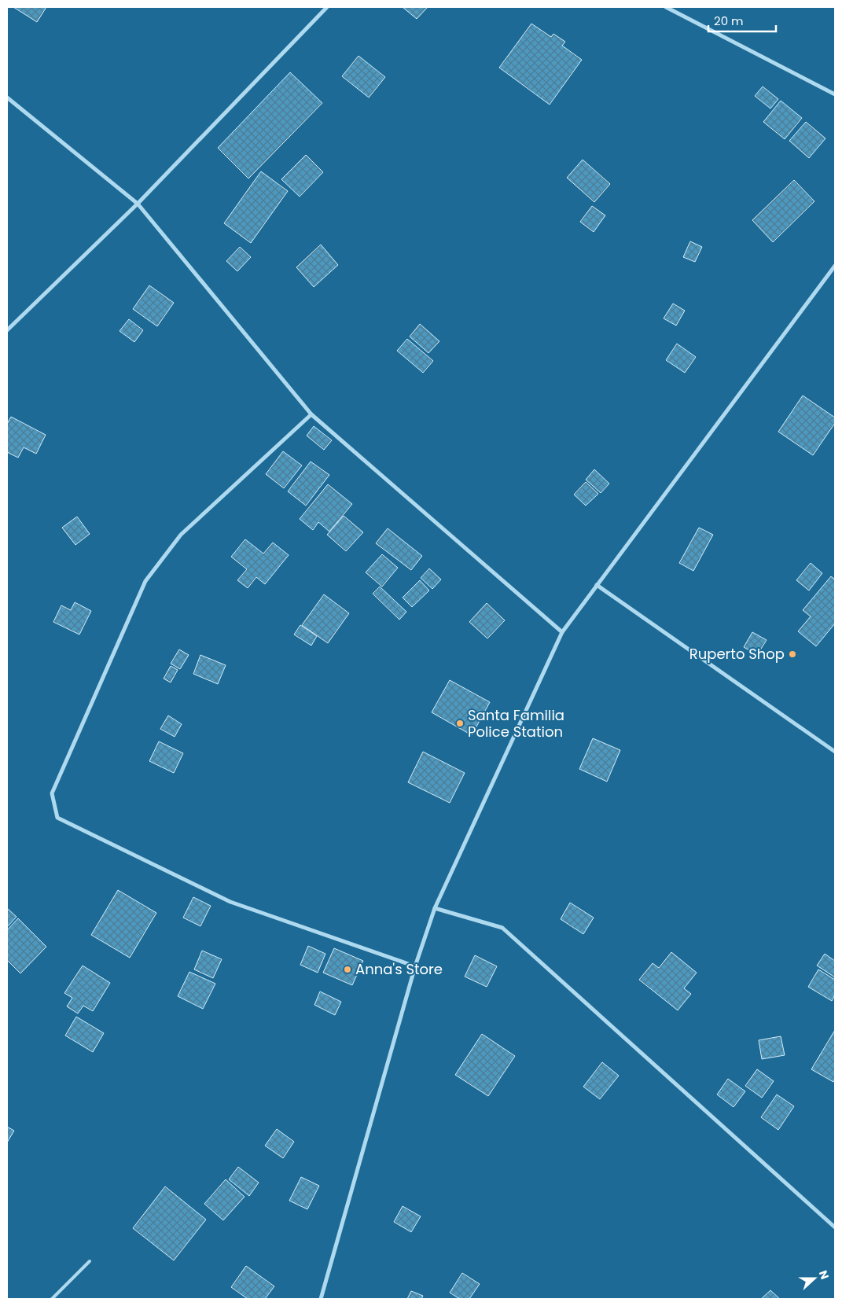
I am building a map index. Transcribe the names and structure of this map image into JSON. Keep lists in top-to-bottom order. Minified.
{"places":["Ruperto Shop","Santa Familia Police Station","Anna's Store"],"scale_bar":"20 m","north":"right"}
